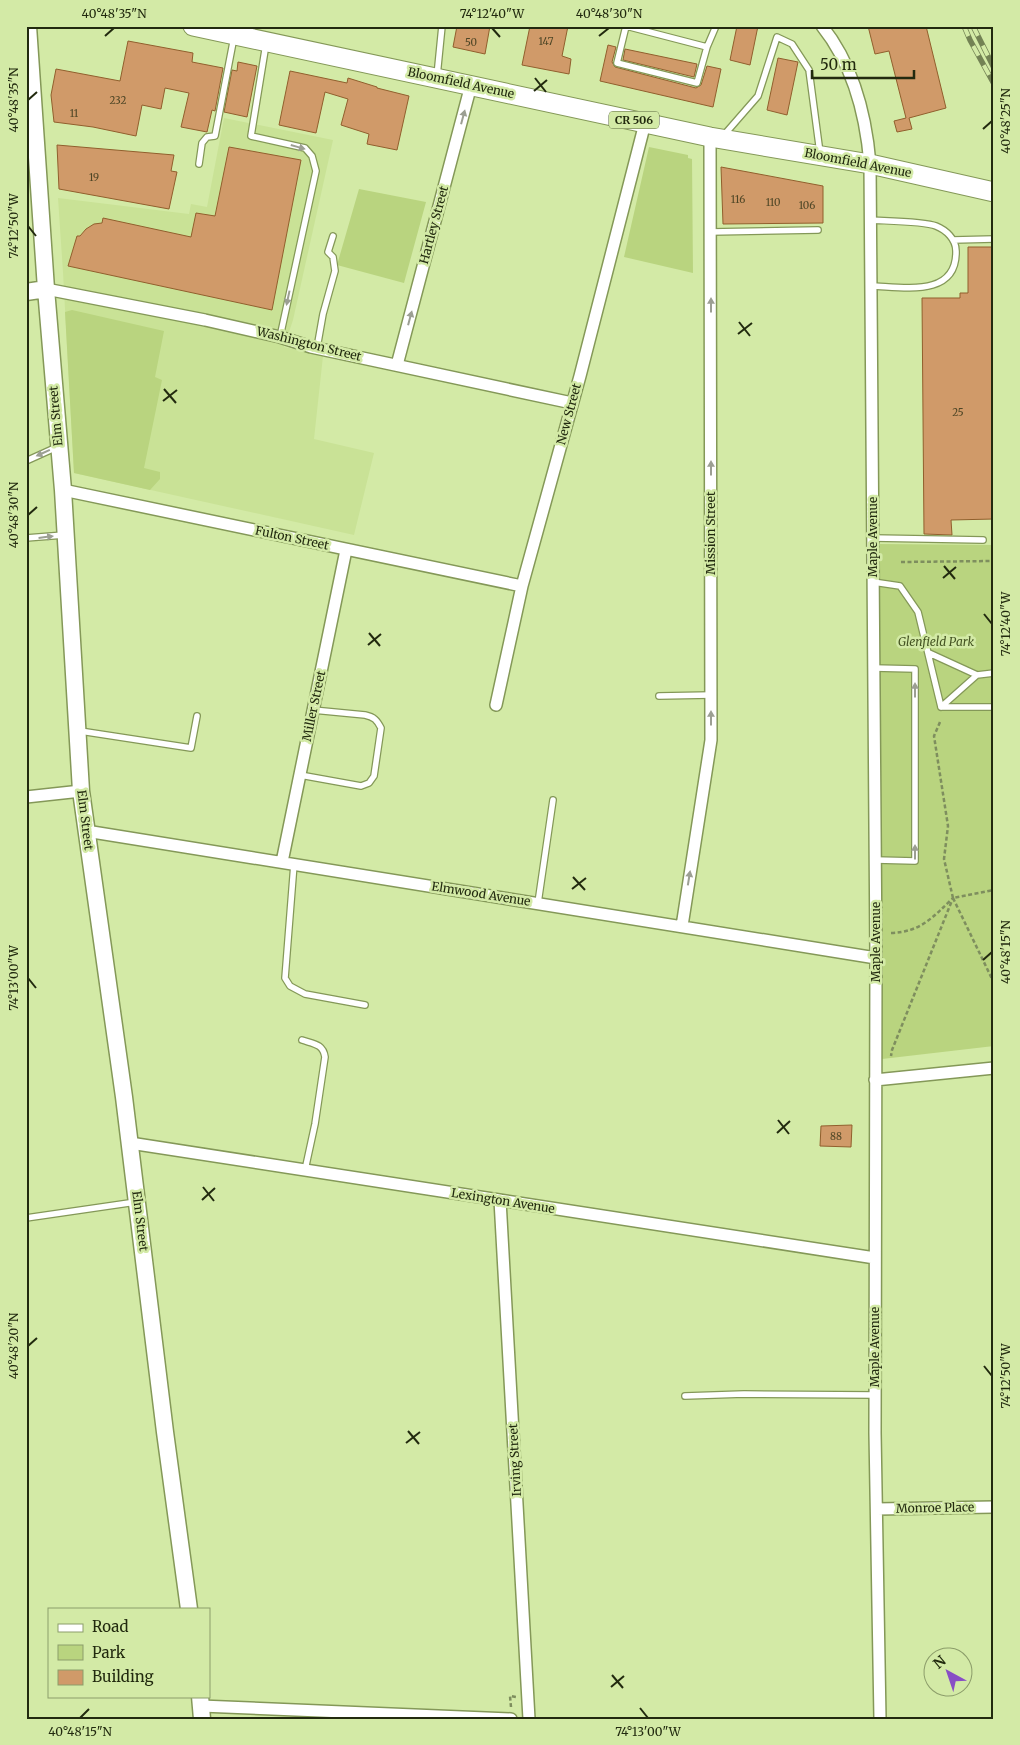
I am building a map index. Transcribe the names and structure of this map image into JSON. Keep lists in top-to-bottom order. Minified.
{"streets":{"main road":["Bloomfield Avenue","CR 506"],"street":["Hartley Street","Washington Street","New Street","Elm Street","Mission Street","Maple Avenue","Fulton Street","Miller Street","Elmwood Avenue","Lexington Avenue","Irving Street","Monroe Place"]},"crossings":[["Bloomfield Avenue","Hartley Street"],["Bloomfield Avenue","New Street"],["Bloomfield Avenue","Mission Street"],["Bloomfield Avenue","Maple Avenue"],["Hartley Street","Washington Street"],["Washington Street","New Street"],["Washington Street","Elm Street"],["New Street","Fulton Street"],["Elm Street","Fulton Street"],["Elm Street","Elmwood Avenue"],["Elm Street","Lexington Avenue"],["Mission Street","Elmwood Avenue"],["Maple Avenue","Elmwood Avenue"],["Maple Avenue","Lexington Avenue"],["Maple Avenue","Monroe Place"],["Fulton Street","Miller Street"],["Miller Street","Elmwood Avenue"],["Lexington Avenue","Irving Street"]],"one_way":["Hartley Street","Mission Street"],"parks":["Glenfield Park"],"house_numbers":["147","50","232","11","19","116","110","106","25","88"],"legend":["Road","Park","Building"],"scale_bar":"50 m","north":"top left","coordinates":["40°48'35\"N","74°12'40\"W","40°48'30\"N","40°48'25\"N","74°12'50\"W","40°48'15\"N","74°13'00\"W","40°48'20\"N"]}
